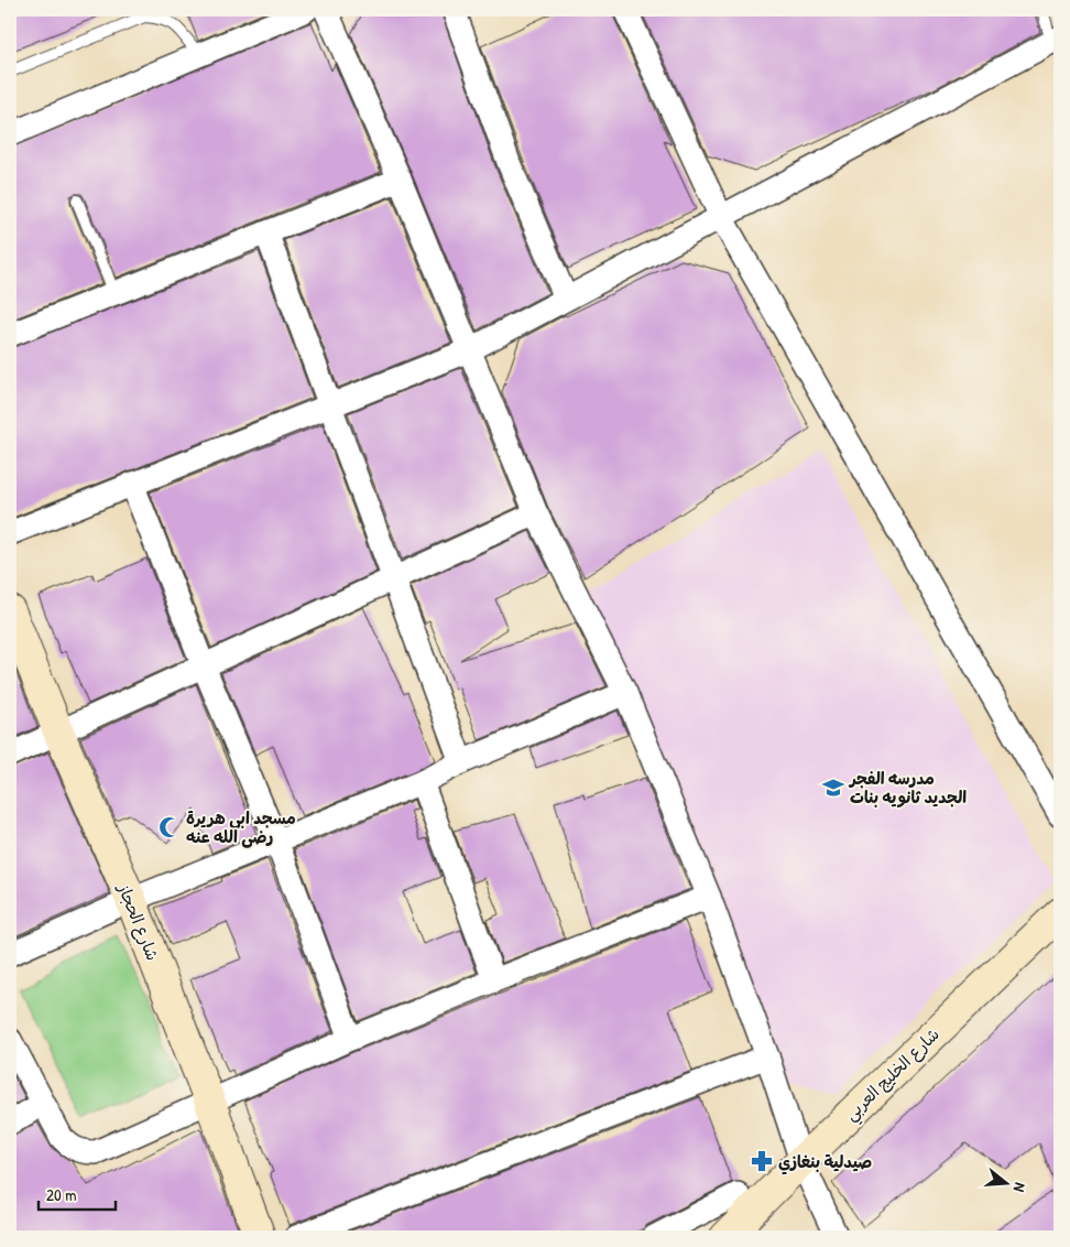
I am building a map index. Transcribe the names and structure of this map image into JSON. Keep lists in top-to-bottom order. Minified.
{"streets":{"main road":["شارع الحجاز","شارع الخليج العربي"]},"places":{"school or university":["مدرسه الفجر الجديد ثانويه بنات"],"mosque":["مسجد ابي هريرة رضى الله عنه"],"pharmacy":["صيدلية بنغازي"]},"scale_bar":"20 m","north":"right"}
